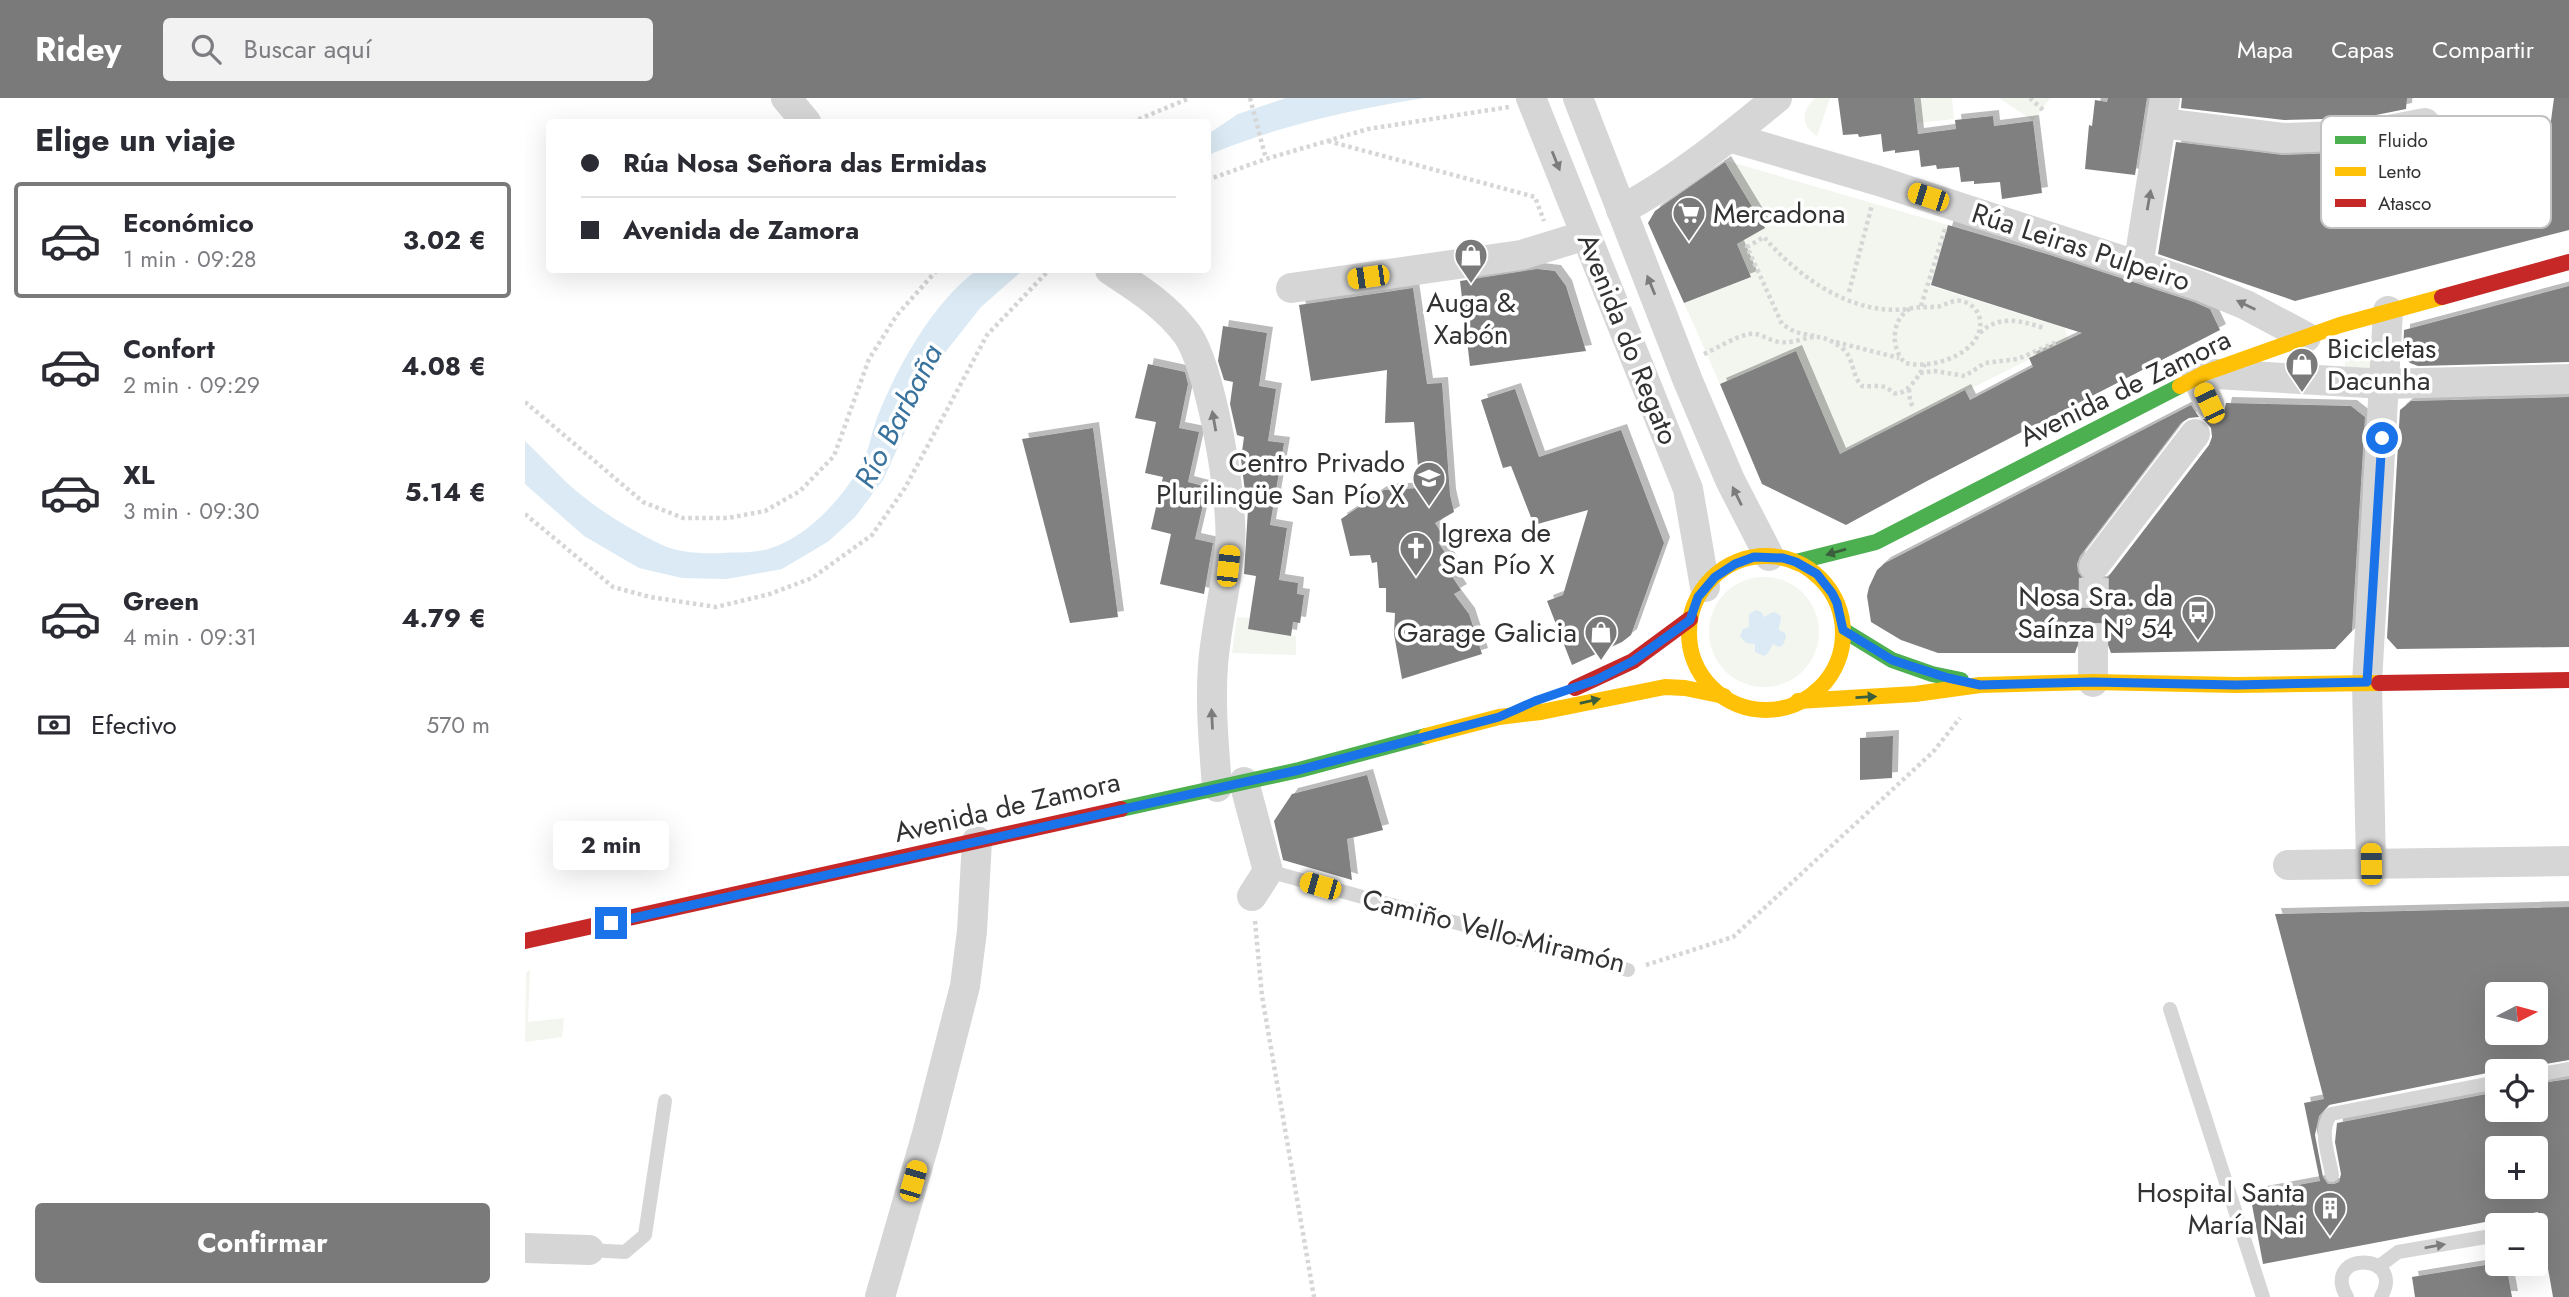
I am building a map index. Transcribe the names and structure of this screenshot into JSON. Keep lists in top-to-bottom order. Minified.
{"streets":{"street":["Rúa Leiras Pulpeiro","Avenida do Regato","Avenida de Zamora"],"lane":["Camiño Vello-Miramón"]},"crossings":[["Rúa Leiras Pulpeiro","Avenida de Zamora"],["Avenida do Regato","Avenida de Zamora"]],"water":["Río Barbaña"],"places":{"supermarket":["Mercadona"],"shop":["Auga & Xabón","Bicicletas Dacunha","Garage Galicia"],"school or university":["Centro Privado Plurilingüe San Pío X"],"church":["Igrexa de San Pío X"],"bus stop":["Nosa Sra. da Saínza Nº 54"],"building":["Hospital Santa María Nai"]},"legend":["Fluido","Lento","Atasco"],"north":"right","page":{"header":"Ridey","search":"Buscar aquí","nav":["Mapa","Capas","Compartir"],"heading":"Elige un viaje","banner":["Rúa Nosa Señora das Ermidas","Avenida de Zamora"],"list":[{"name":"Económico","note":"1 min · 09:28","value":"3.02 €"},{"name":"Confort","note":"2 min · 09:29","value":"4.08 €"},{"name":"XL","note":"3 min · 09:30","value":"5.14 €"},{"name":"Green","note":"4 min · 09:31","value":"4.79 €"}],"pay":["Efectivo","570 m"],"bubble":"2 min","map_buttons":["+","−"],"buttons":"Confirmar"}}
